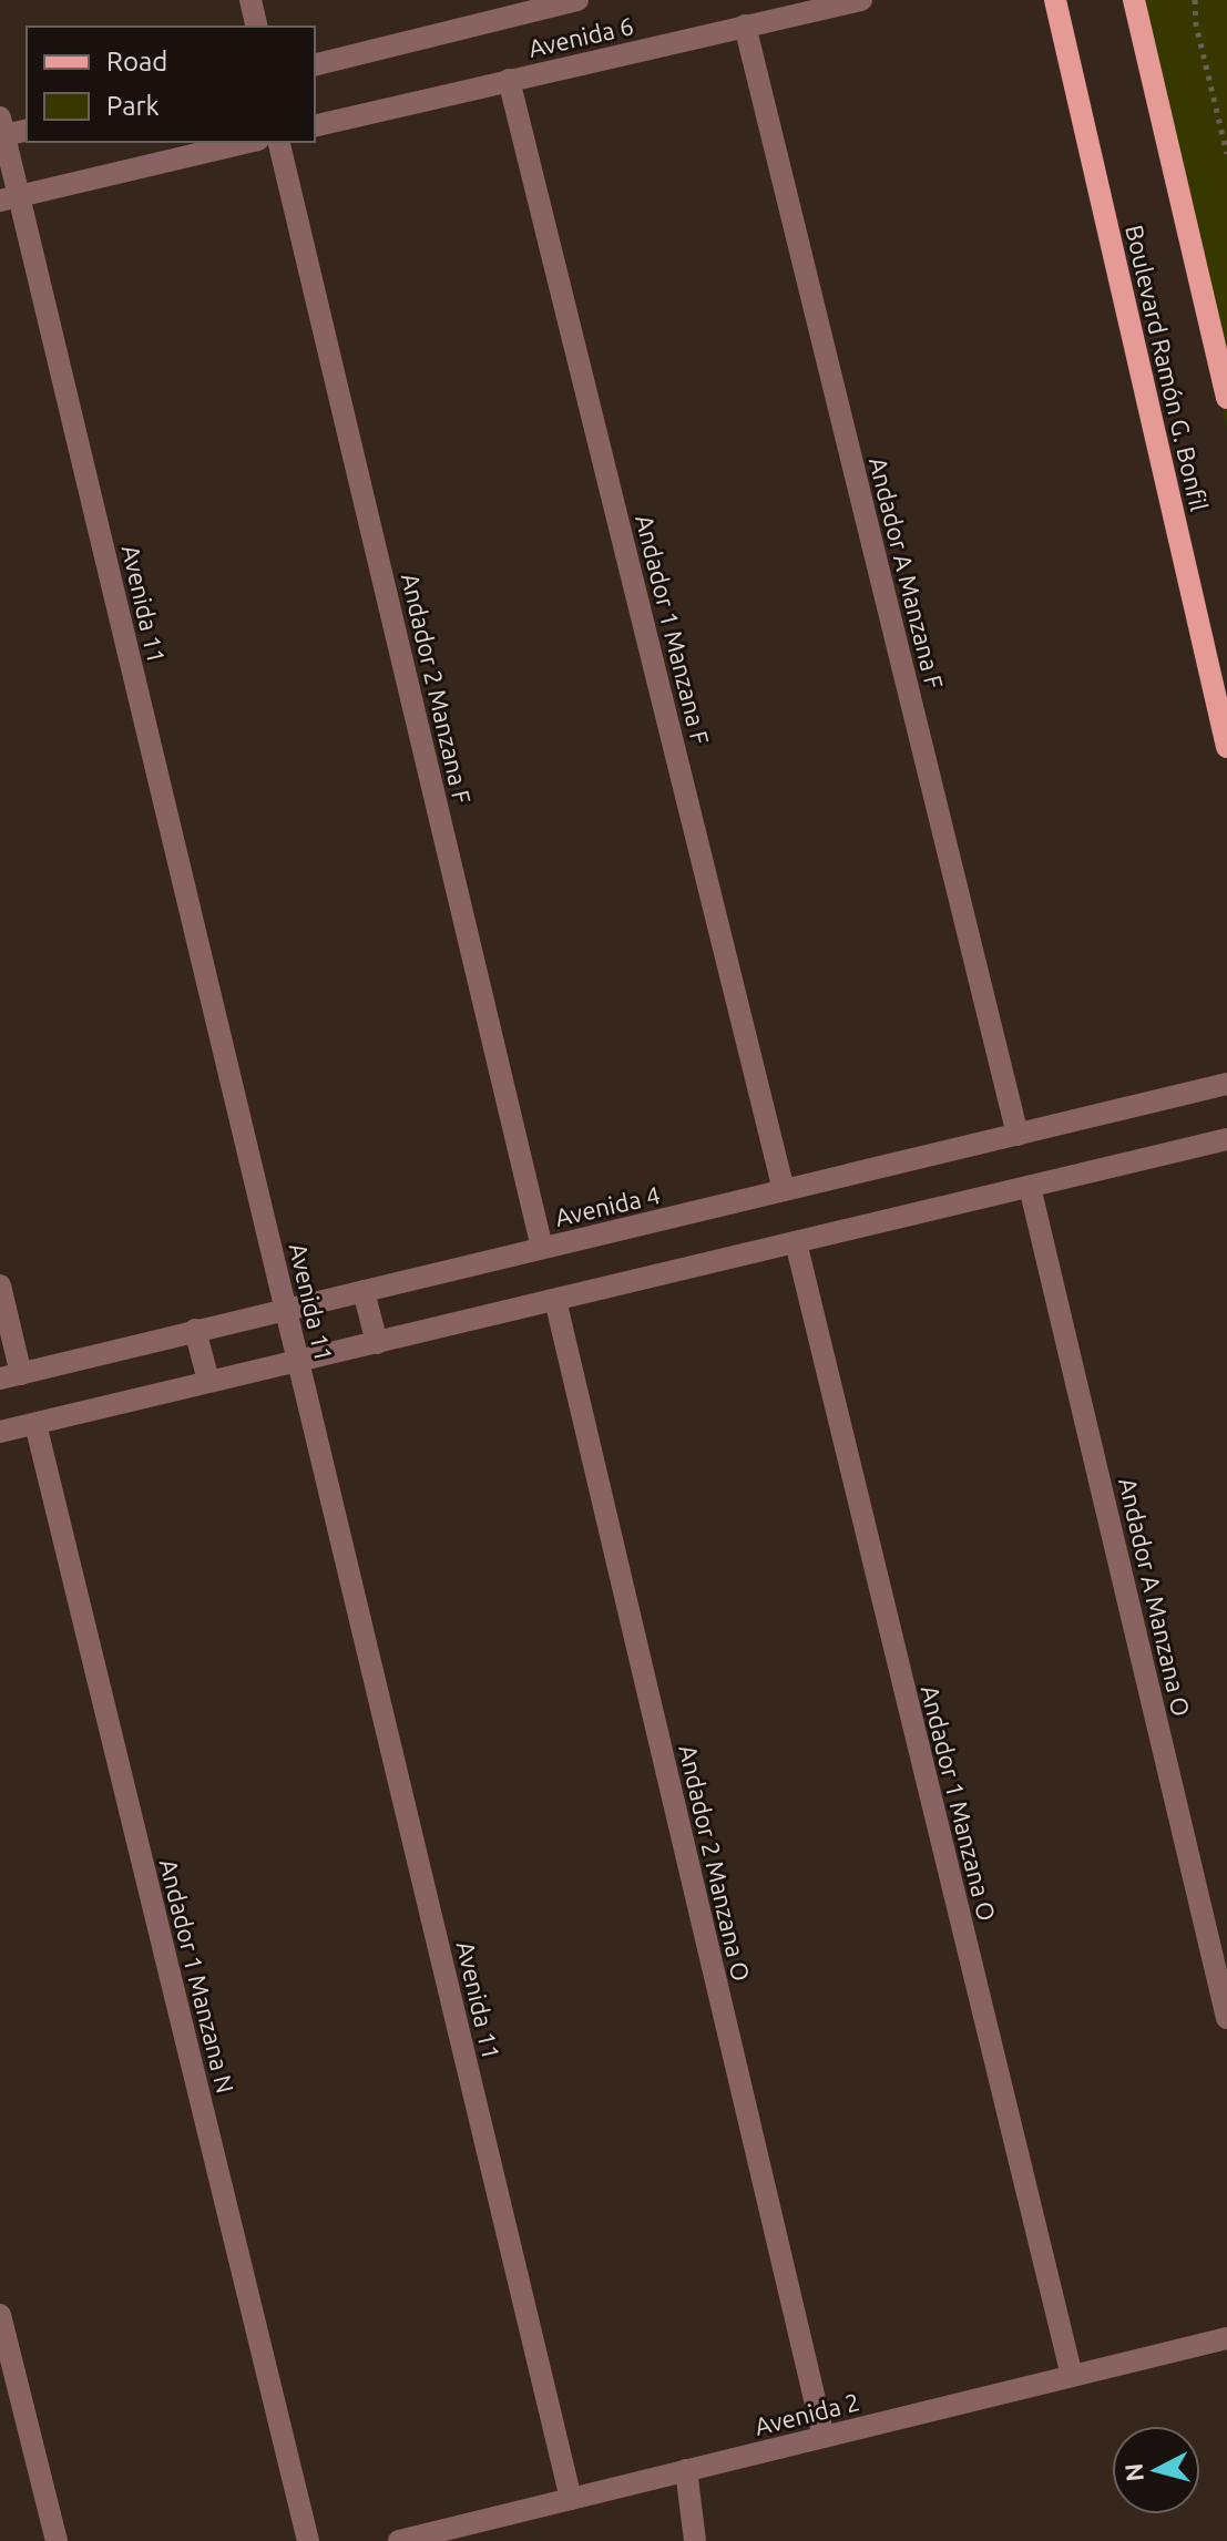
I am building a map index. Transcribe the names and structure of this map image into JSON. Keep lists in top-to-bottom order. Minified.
{"streets":{"main road":["Boulevard Ramón G. Bonfil"],"street":["Avenida 6","Andador A Manzana F","Avenida 11","Andador 1 Manzana F","Andador 2 Manzana F","Avenida 4","Andador A Manzana O","Andador 1 Manzana O","Andador 2 Manzana O","Andador 1 Manzana N","Avenida 2"]},"crossings":[["Avenida 6","Andador A Manzana F"],["Avenida 6","Andador 1 Manzana F"],["Andador A Manzana F","Avenida 4"],["Avenida 11","Avenida 4"],["Avenida 11","Avenida 2"],["Andador 1 Manzana F","Avenida 4"],["Andador 2 Manzana F","Avenida 4"],["Andador 1 Manzana O","Avenida 2"],["Andador 2 Manzana O","Avenida 2"]],"legend":["Road","Park"],"north":"left"}
